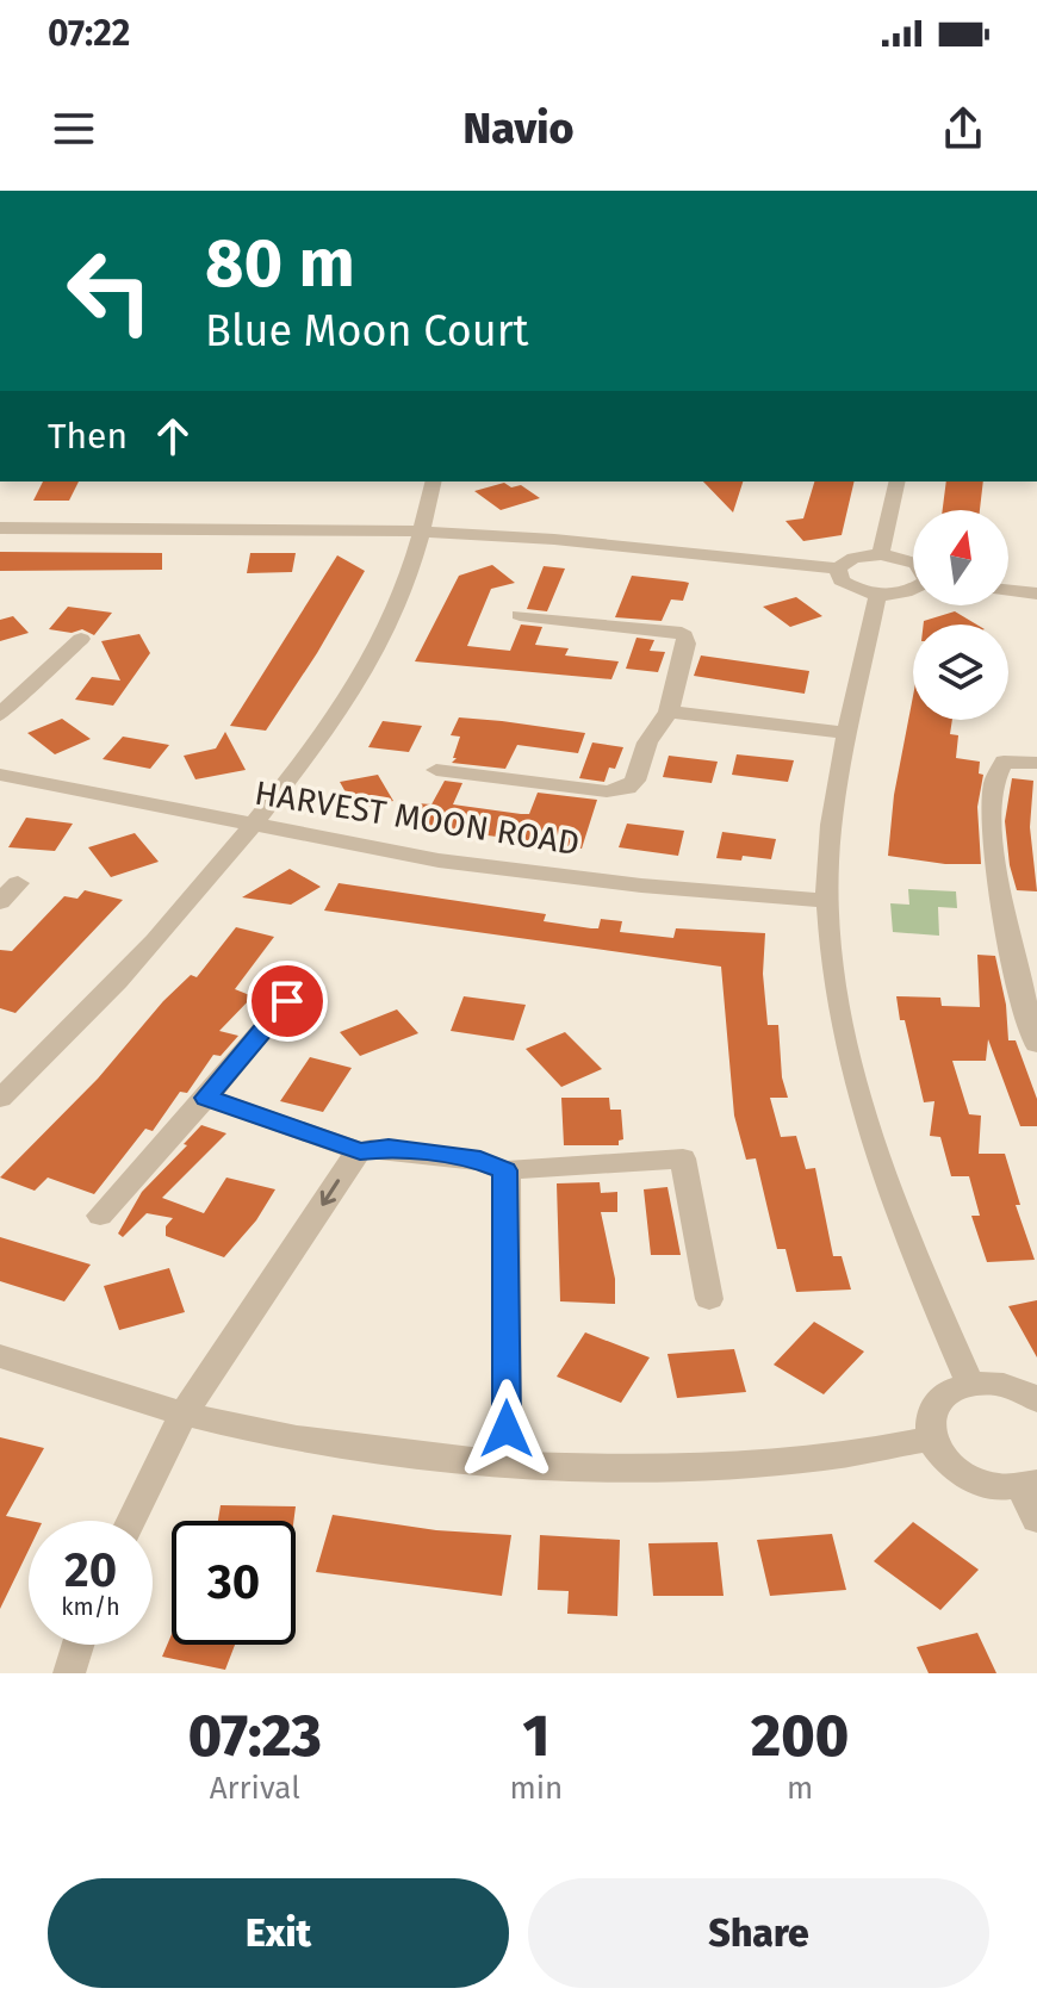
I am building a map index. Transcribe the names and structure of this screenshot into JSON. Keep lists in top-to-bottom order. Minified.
{"streets":{"street":["HARVEST MOON ROAD"]},"north":"top","page":{"status":"07:22","header":"Navio","turn":["80 m","Blue Moon Court"],"then":"Then","speed":"20 km/h","limit":"30","eta":["07:23","Arrival","1","min","200","m"],"buttons":["Exit","Share"]}}
